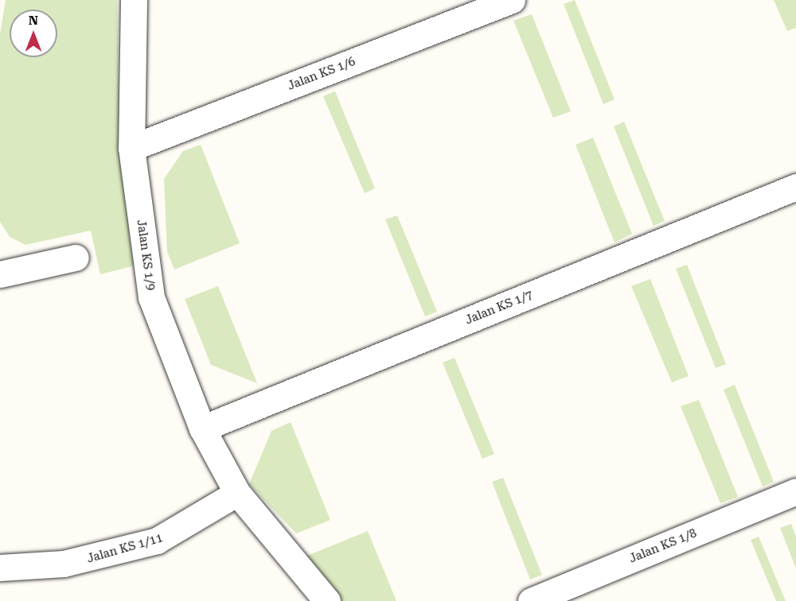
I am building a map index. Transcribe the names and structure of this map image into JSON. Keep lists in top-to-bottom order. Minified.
{"streets":{"street":["Jalan KS 1/6","Jalan KS 1/9","Jalan KS 1/7","Jalan KS 1/8","Jalan KS 1/11"]},"crossings":[["Jalan KS 1/6","Jalan KS 1/9"],["Jalan KS 1/9","Jalan KS 1/7"],["Jalan KS 1/9","Jalan KS 1/11"]],"north":"top"}
